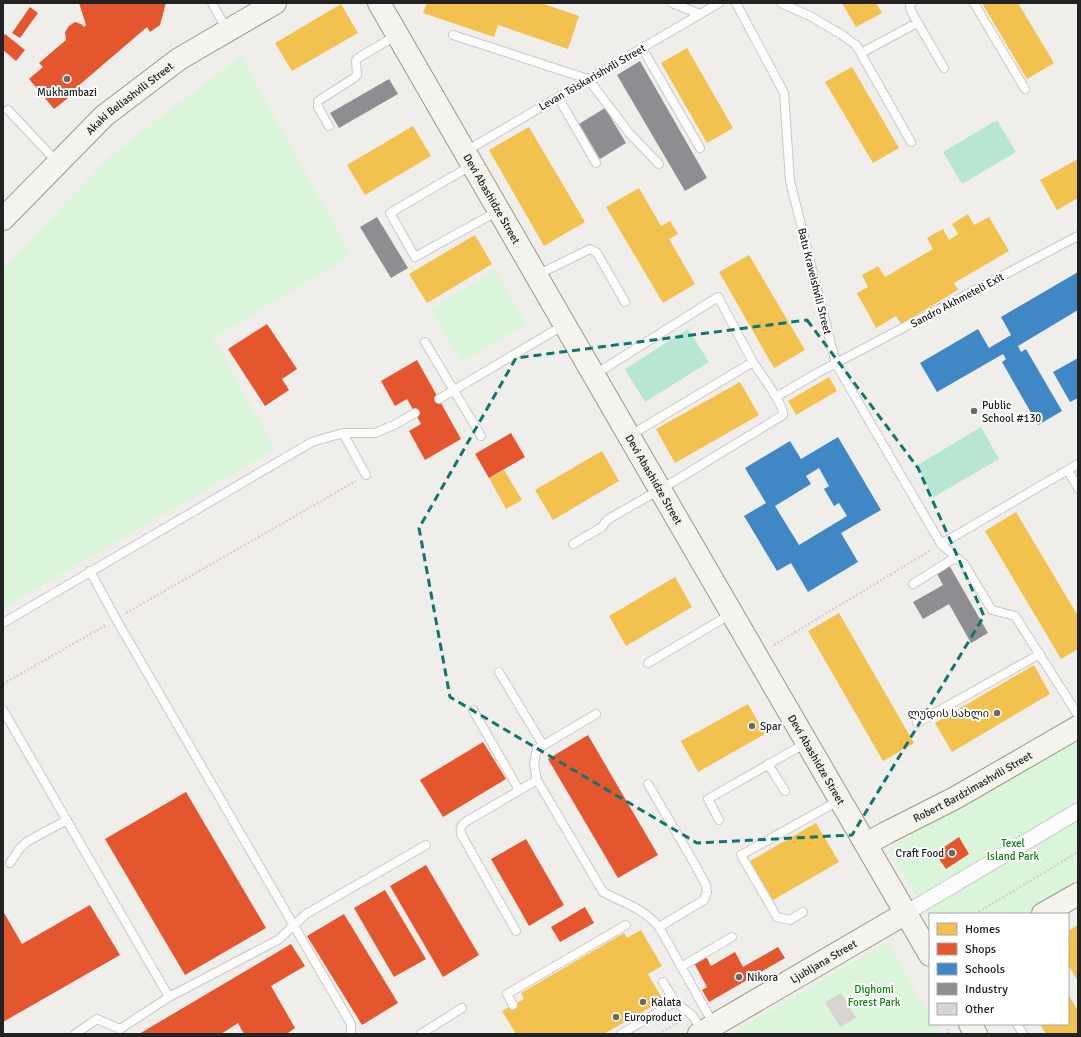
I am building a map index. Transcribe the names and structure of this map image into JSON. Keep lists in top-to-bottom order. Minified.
{"streets":{"street":["Akaki Beliashvili Street","Devi Abashidze Street","Robert Bardzimashvili Street","Ljubljana Street"],"lane":["Levan Tsiskarishvili Street","Batu Kraveishvili Street","Sandro Akhmeteli Exit"]},"crossings":[["Levan Tsiskarishvili Street","Devi Abashidze Street"],["Devi Abashidze Street","Robert Bardzimashvili Street"],["Devi Abashidze Street","Ljubljana Street"],["Batu Kraveishvili Street","Sandro Akhmeteli Exit"]],"parks":["Texel Island Park","Dighomi Forest Park"],"places":["Mukhambazi","Public School #130","ლუდის სახლი","Spar","Craft Food","Nikora","Kalata","Europroduct"],"legend":["Homes","Shops","Schools","Industry","Other"]}
